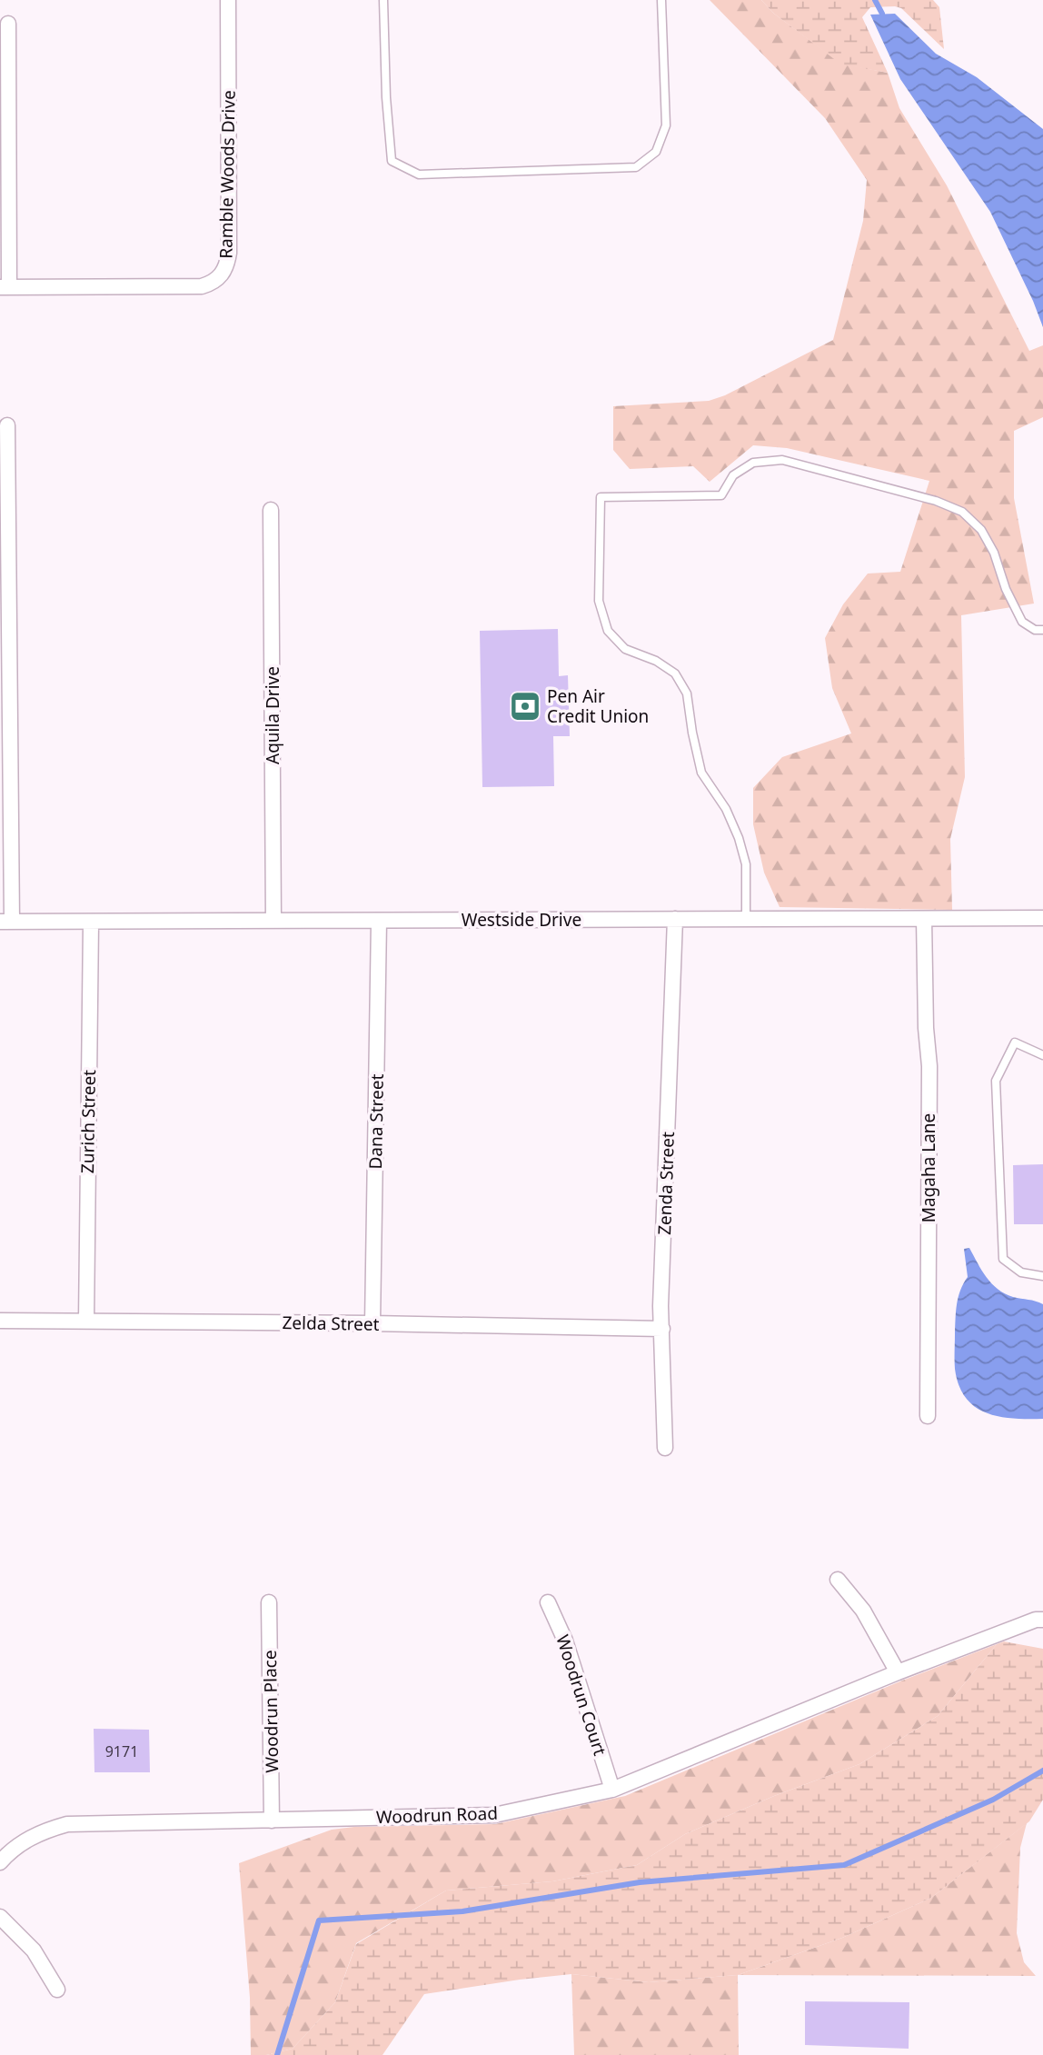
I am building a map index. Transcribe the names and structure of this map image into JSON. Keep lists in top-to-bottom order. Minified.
{"streets":{"street":["Ramble Woods Drive","Aquila Drive","Westside Drive","Zurich Street","Dana Street","Magaha Lane","Zenda Street","Zelda Street","Woodrun Court","Woodrun Place","Woodrun Road"]},"crossings":[["Aquila Drive","Westside Drive"],["Westside Drive","Zurich Street"],["Westside Drive","Dana Street"],["Westside Drive","Magaha Lane"],["Westside Drive","Zenda Street"],["Zurich Street","Zelda Street"],["Dana Street","Zelda Street"],["Zenda Street","Zelda Street"],["Woodrun Court","Woodrun Road"],["Woodrun Place","Woodrun Road"]],"places":{"bank":["Pen Air Credit Union"]},"house_numbers":["9171"]}
